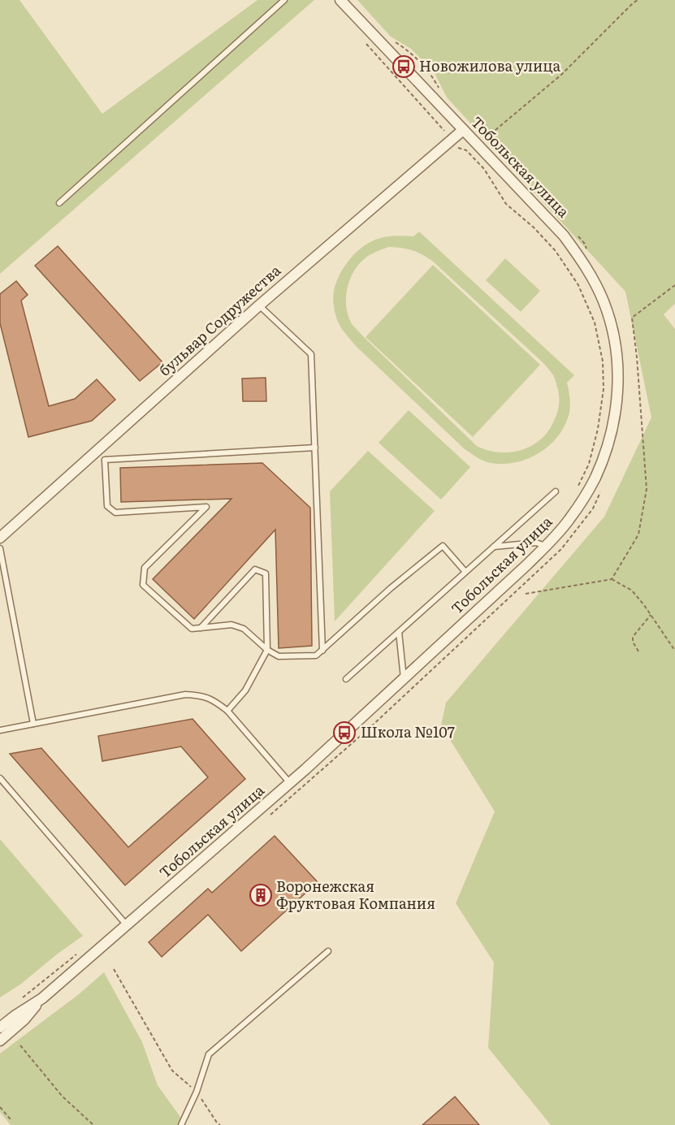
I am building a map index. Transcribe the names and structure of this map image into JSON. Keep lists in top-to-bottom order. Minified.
{"streets":{"street":["Тобольская улица","бульвар Содружества"]},"crossings":[["Тобольская улица","бульвар Содружества"]],"places":{"bus stop":["Новожилова улица","Школа №107"],"building":["Воронежская Фруктовая Компания"]}}
